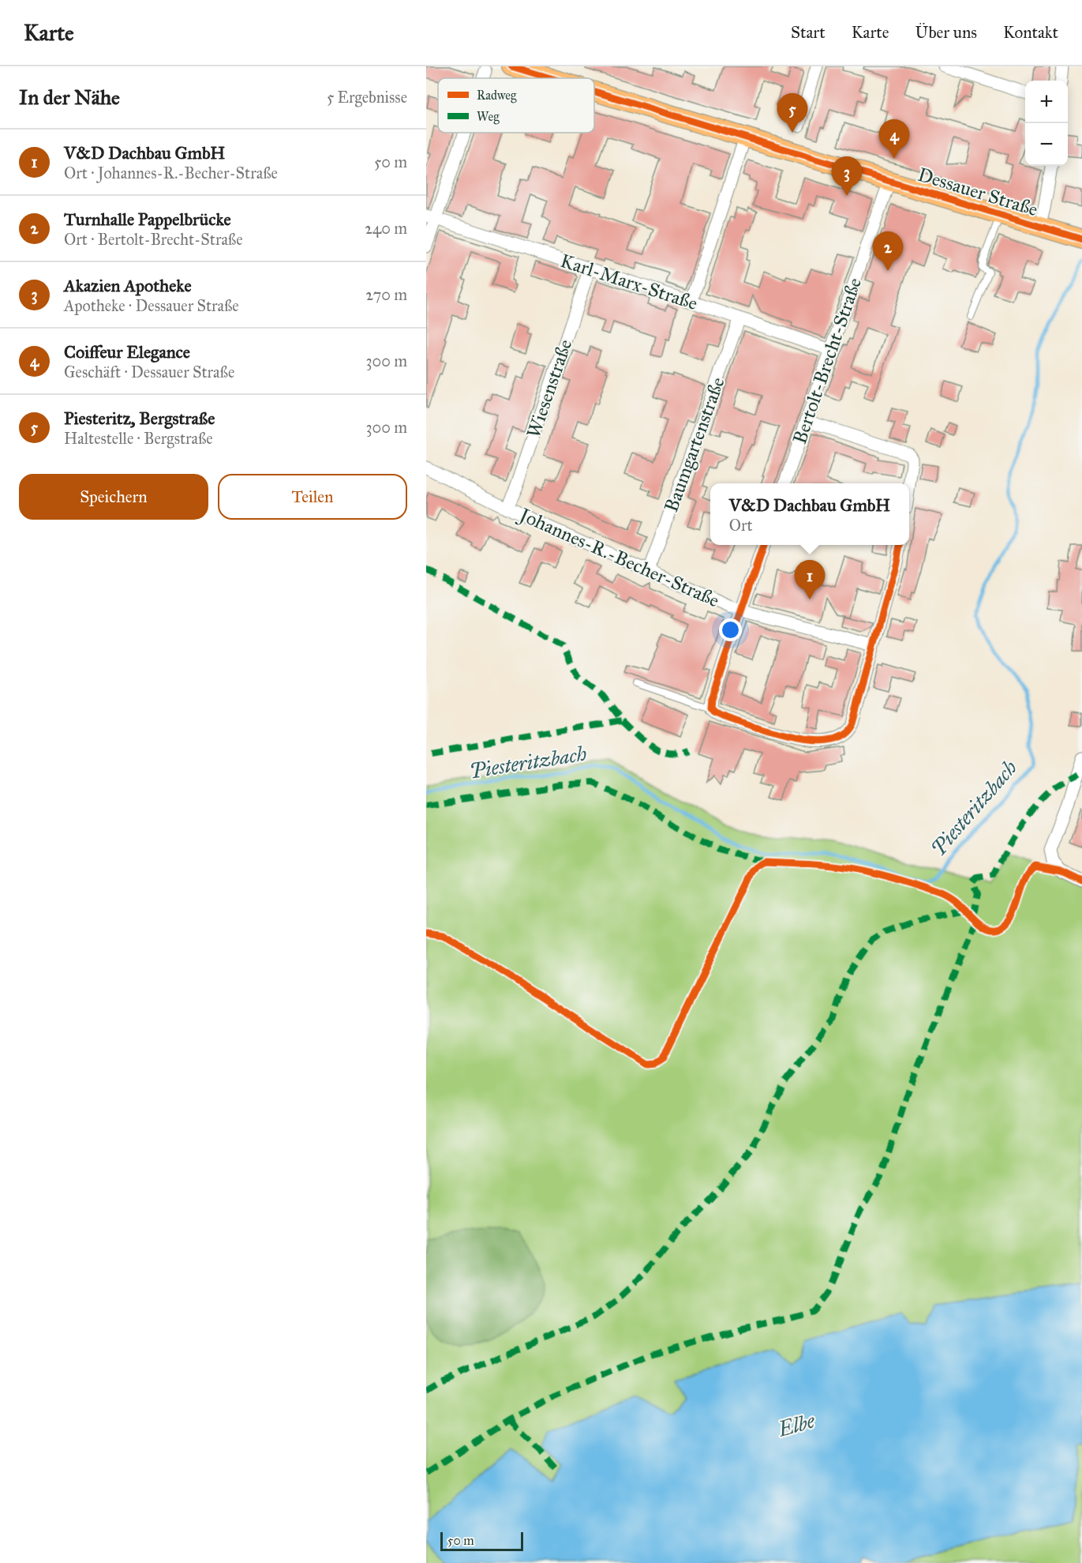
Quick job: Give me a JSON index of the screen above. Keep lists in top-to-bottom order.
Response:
{
  "streets": {
    "main road": ["Dessauer Straße"],
    "street": [
      "Karl-Marx-Straße",
      "Bertolt-Brecht-Straße",
      "Wiesenstraße",
      "Baumgartenstraße",
      "Johannes-R.-Becher-Straße"
    ]
  },
  "crossings": [
    ["Dessauer Straße", "Bertolt-Brecht-Straße"],
    ["Karl-Marx-Straße", "Bertolt-Brecht-Straße"],
    ["Karl-Marx-Straße", "Wiesenstraße"],
    ["Karl-Marx-Straße", "Baumgartenstraße"],
    ["Wiesenstraße", "Johannes-R.-Becher-Straße"],
    ["Baumgartenstraße", "Johannes-R.-Becher-Straße"]
  ],
  "water": ["Piesteritzbach", "Elbe"],
  "legend": ["Radweg", "Weg"],
  "scale_bar": "50 m",
  "page": {
    "header": "Karte",
    "nav": [
      "Start",
      "Karte",
      "Über uns",
      "Kontakt"
    ],
    "heading": ["In der Nähe", "5 Ergebnisse"],
    "map_buttons": ["+", "−"],
    "pins": [
      "5",
      "4",
      "3",
      "2",
      "1"
    ],
    "list": [
      {
        "mark": "1",
        "name": "V&D Dachbau GmbH",
        "note": "Ort · Johannes-R.-Becher-Straße",
        "value": "50 m"
      },
      {
        "mark": "2",
        "name": "Turnhalle Pappelbrücke",
        "note": "Ort · Bertolt-Brecht-Straße",
        "value": "240 m"
      },
      {
        "mark": "3",
        "name": "Akazien Apotheke",
        "note": "Apotheke · Dessauer Straße",
        "value": "270 m"
      },
      {
        "mark": "4",
        "name": "Coiffeur Elegance",
        "note": "Geschäft · Dessauer Straße",
        "value": "300 m"
      },
      {
        "mark": "5",
        "name": "Piesteritz, Bergstraße",
        "note": "Haltestelle · Bergstraße",
        "value": "300 m"
      }
    ],
    "buttons": ["Speichern", "Teilen"],
    "popup": ["V&D Dachbau GmbH", "Ort"],
    "scale": "50 m"
  }
}
